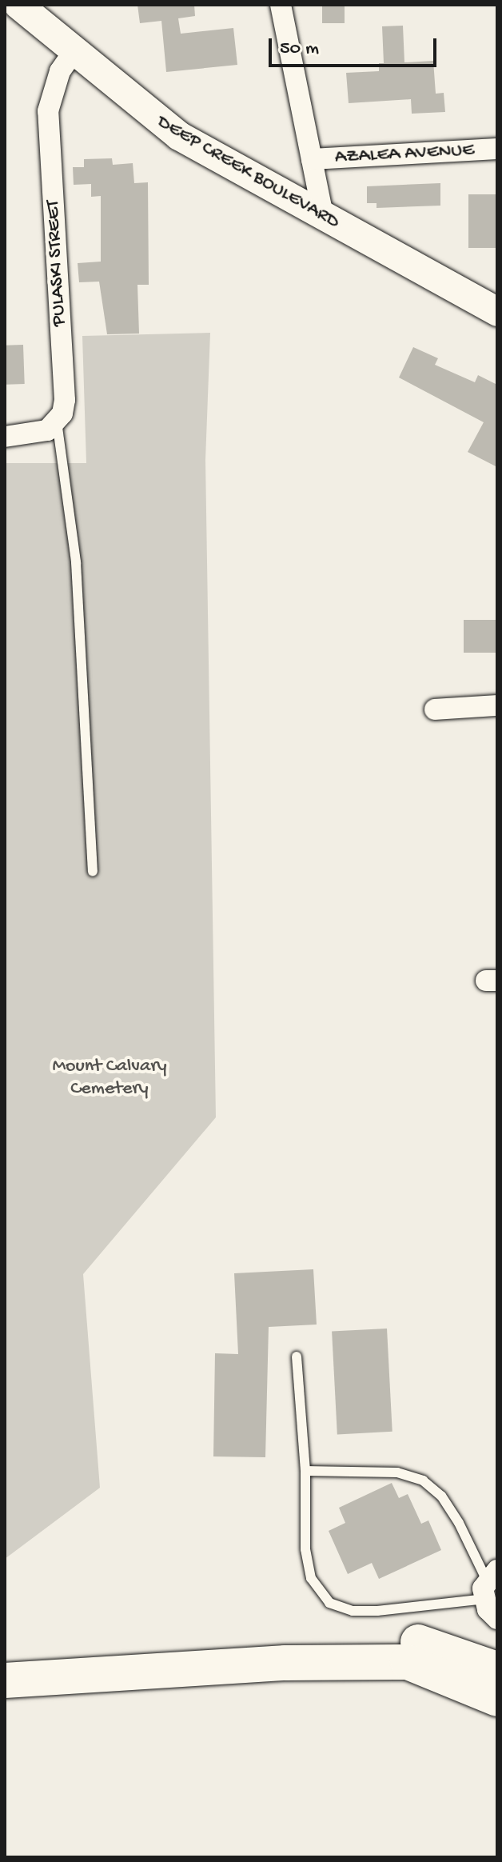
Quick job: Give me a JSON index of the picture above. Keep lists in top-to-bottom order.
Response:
{
  "streets": {
    "street": ["AZALEA AVENUE", "DEEP CREEK BOULEVARD", "PULASKI STREET"]
  },
  "crossings": [
    ["DEEP CREEK BOULEVARD", "PULASKI STREET"]
  ],
  "parks": ["Mount Calvary Cemetery"],
  "scale_bar": "50 m"
}
